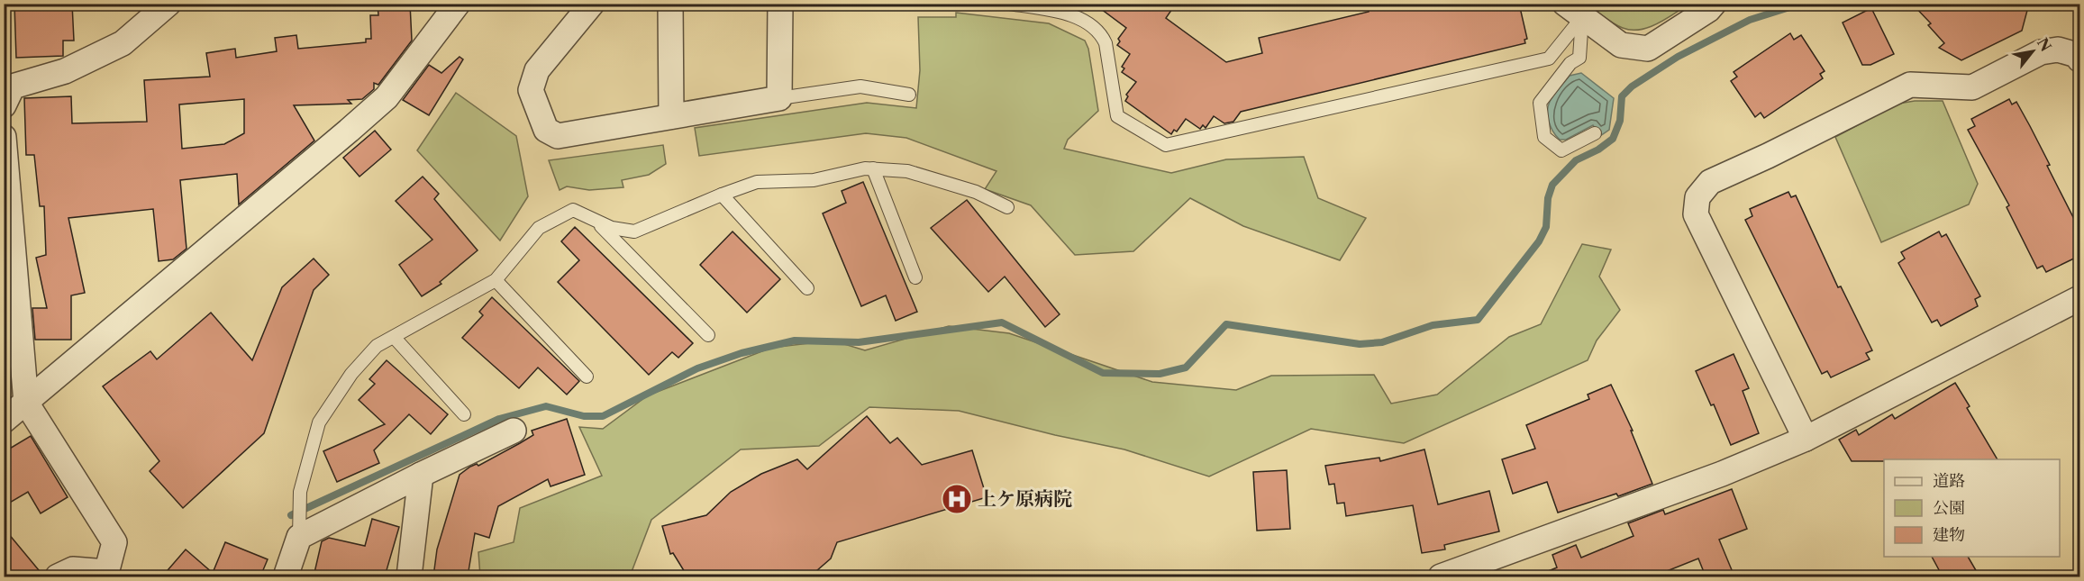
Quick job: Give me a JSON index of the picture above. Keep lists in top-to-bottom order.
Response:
{
  "places": {
    "hospital": ["上ケ原病院"]
  },
  "legend": ["道路", "公園", "建物"],
  "north": "top right"
}
